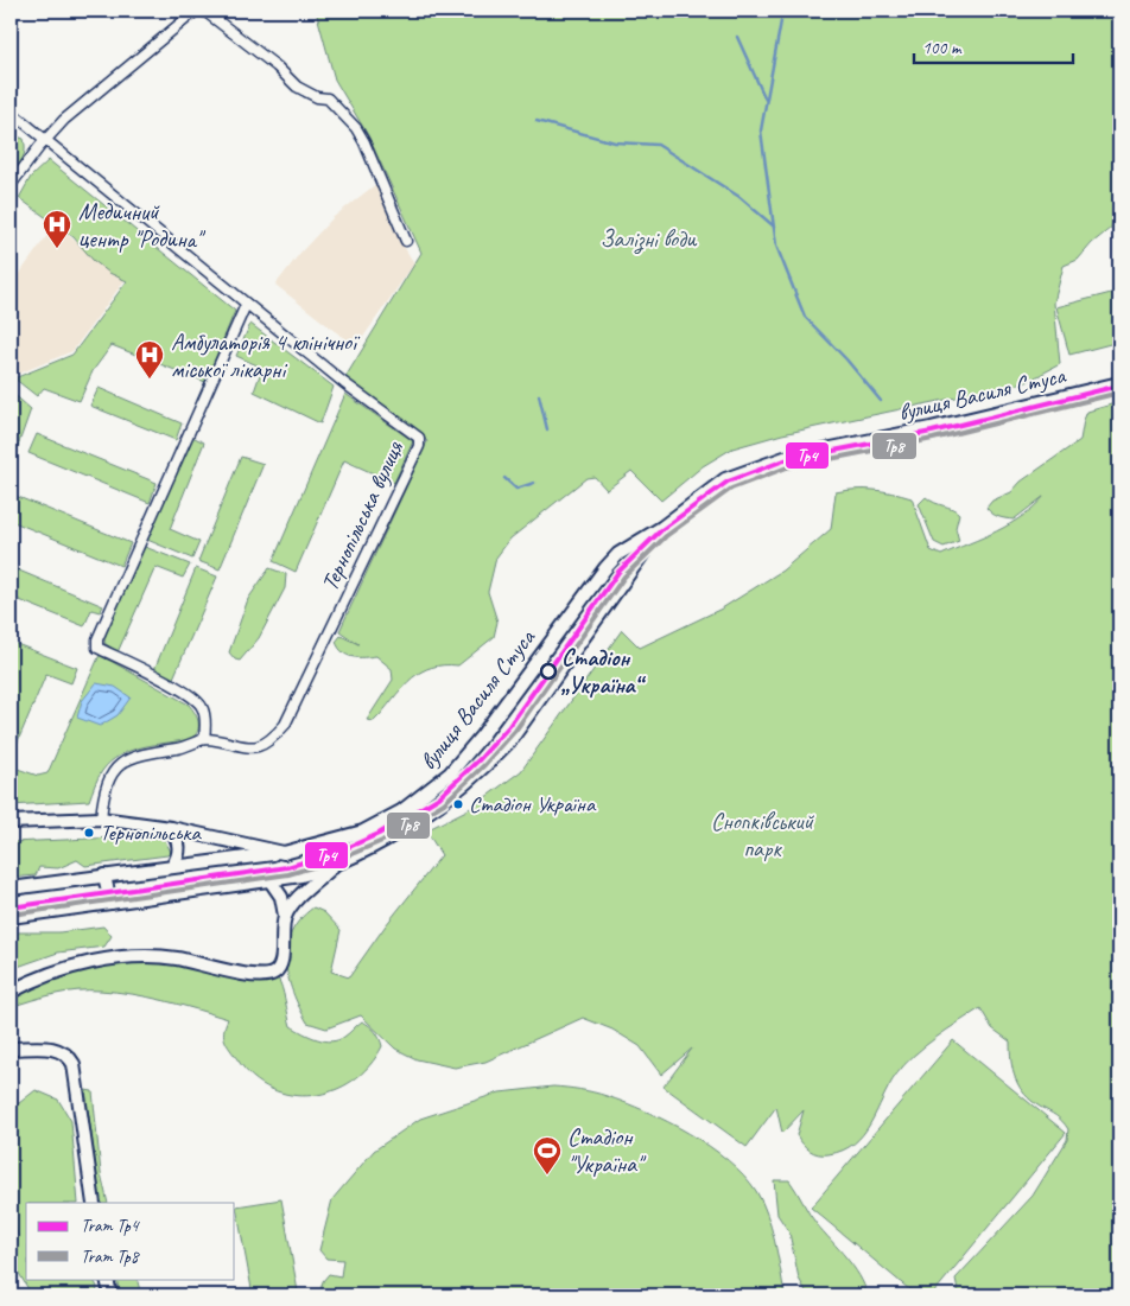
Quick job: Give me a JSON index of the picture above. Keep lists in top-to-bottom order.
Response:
{
  "streets": {
    "main road": ["вулиця Василя Стуса"],
    "street": ["Тернопільська вулиця"]
  },
  "parks": ["Залізні води", "Снопківський парк"],
  "places": {
    "hospital": ["Медичний центр \"Родина\"", "Амбулаторія 4 клінічної міської лікарні"],
    "other": ["Стадіон „Україна“", "Стадіон Україна", "Тернопільська"],
    "sports": ["Стадіон \"Україна\""]
  },
  "lines": ["tram line Тр4", "tram line Тр8"],
  "legend": ["Tram Тр4", "Tram Тр8"],
  "scale_bar": "100 m"
}
